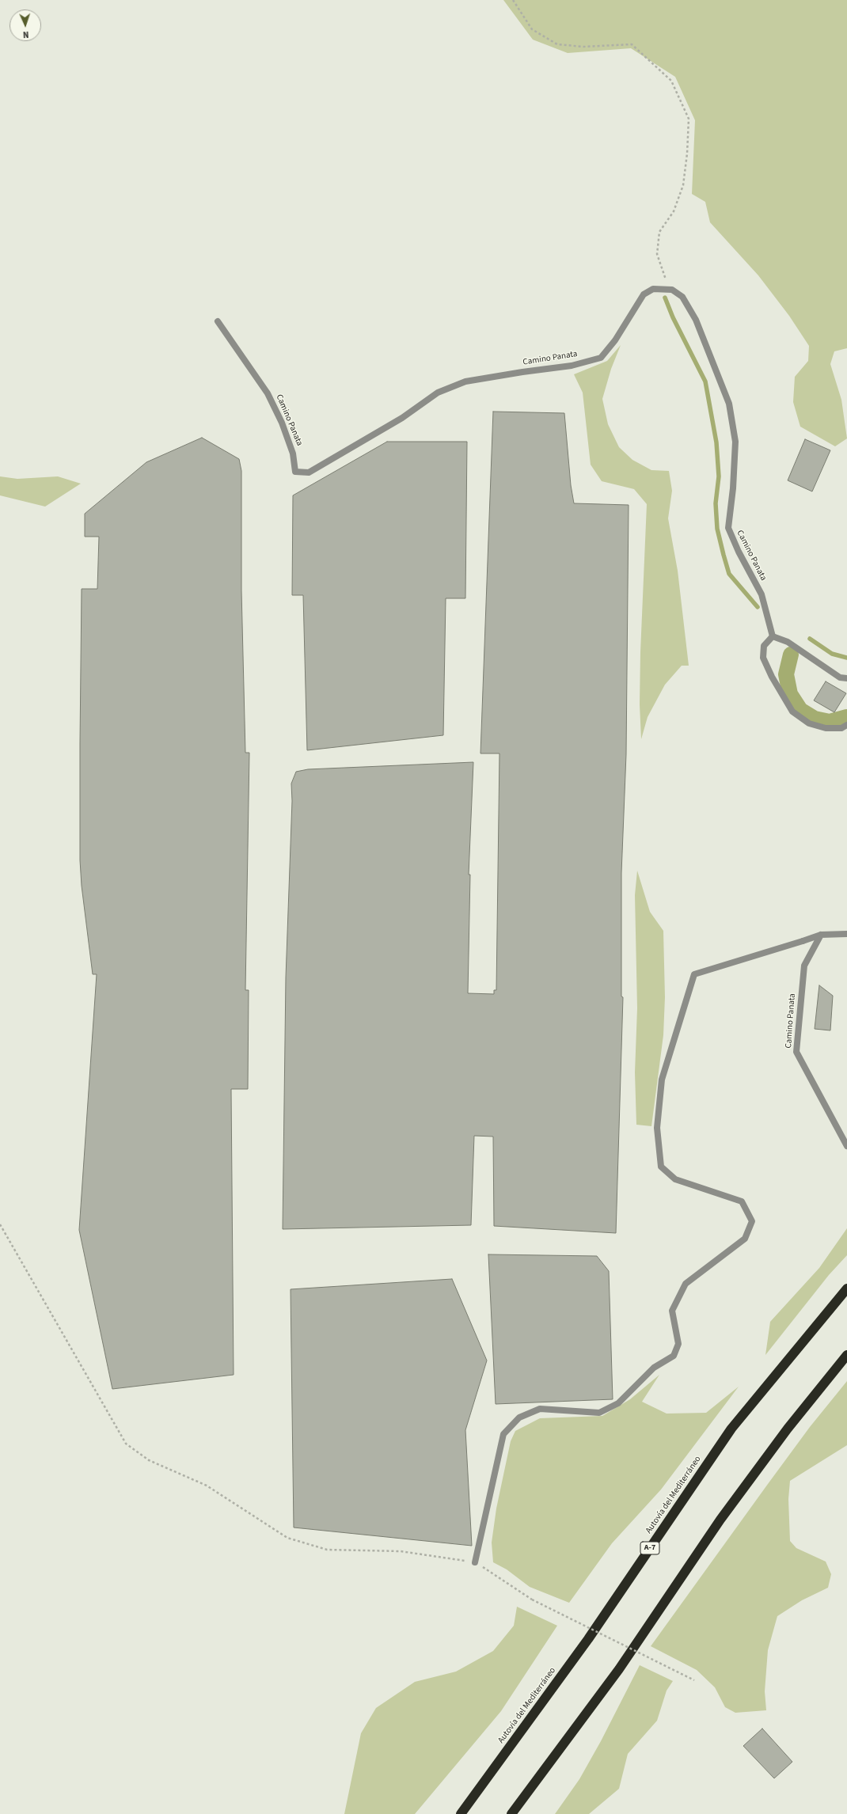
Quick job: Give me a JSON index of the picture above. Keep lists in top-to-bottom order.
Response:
{
  "streets": {
    "highway": ["Autovía del Mediterráneo", "A-7"],
    "street": ["Camino Panata"]
  },
  "north": "bottom"
}
